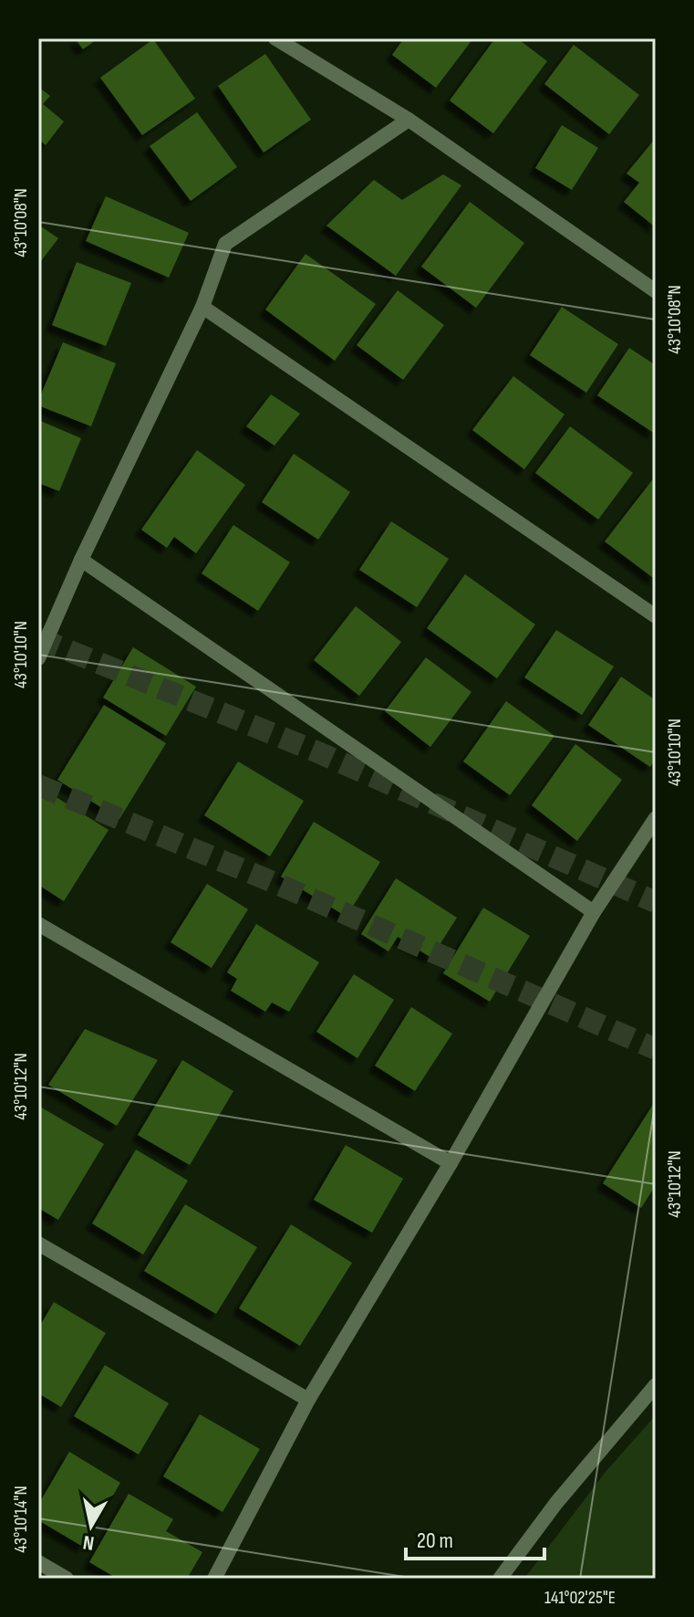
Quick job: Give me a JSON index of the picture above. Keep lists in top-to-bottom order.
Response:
{
  "scale_bar": "20 m",
  "north": "bottom",
  "coordinates": [
    "43°10'08\"N",
    "43°10'10\"N",
    "43°10'12\"N",
    "43°10'14\"N",
    "141°02'25\"E"
  ]
}
